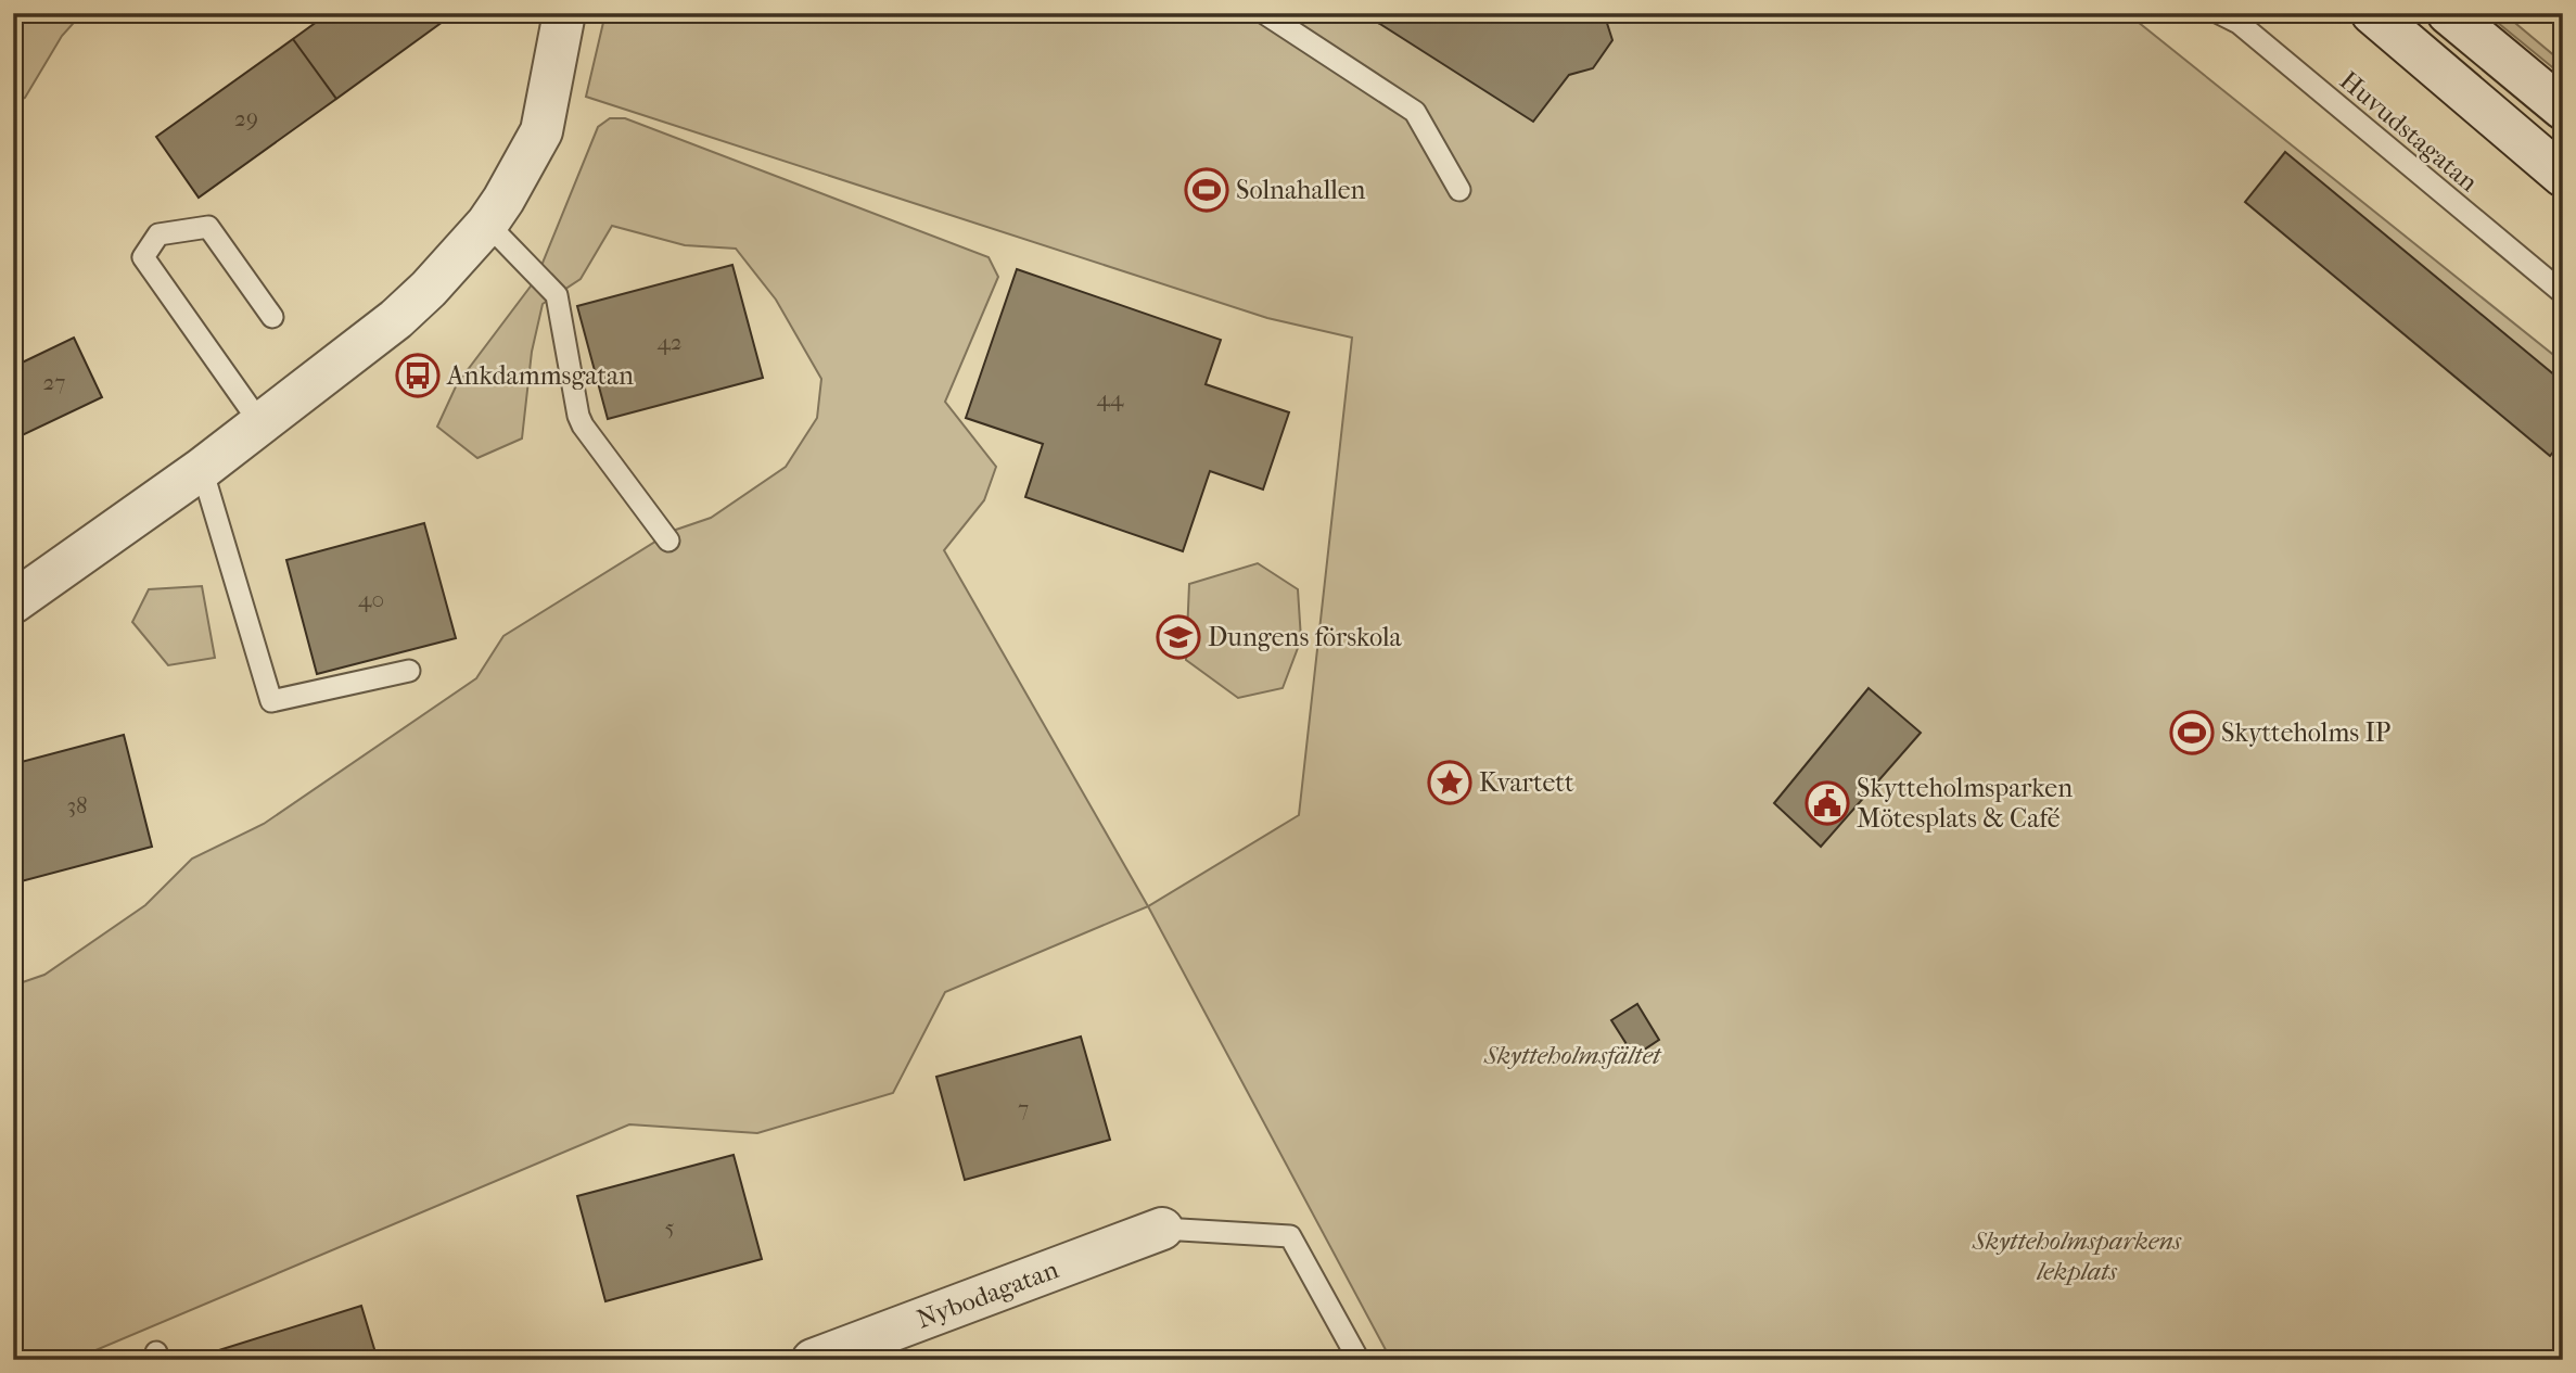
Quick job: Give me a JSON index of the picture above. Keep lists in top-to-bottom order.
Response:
{
  "streets": {
    "street": ["Nybodagatan"],
    "lane": ["Huvudstagatan"]
  },
  "parks": ["Skytteholmsfältet", "Skytteholmsparkens lekplats"],
  "places": {
    "sports": ["Solnahallen", "Skytteholms IP"],
    "bus stop": ["Ankdammsgatan"],
    "school or university": ["Dungens förskola"],
    "place": ["Kvartett"],
    "public building": ["Skytteholmsparken Mötesplats & Café"]
  },
  "house_numbers": [
    "29",
    "42",
    "27",
    "44",
    "40",
    "38",
    "7",
    "5"
  ]
}
